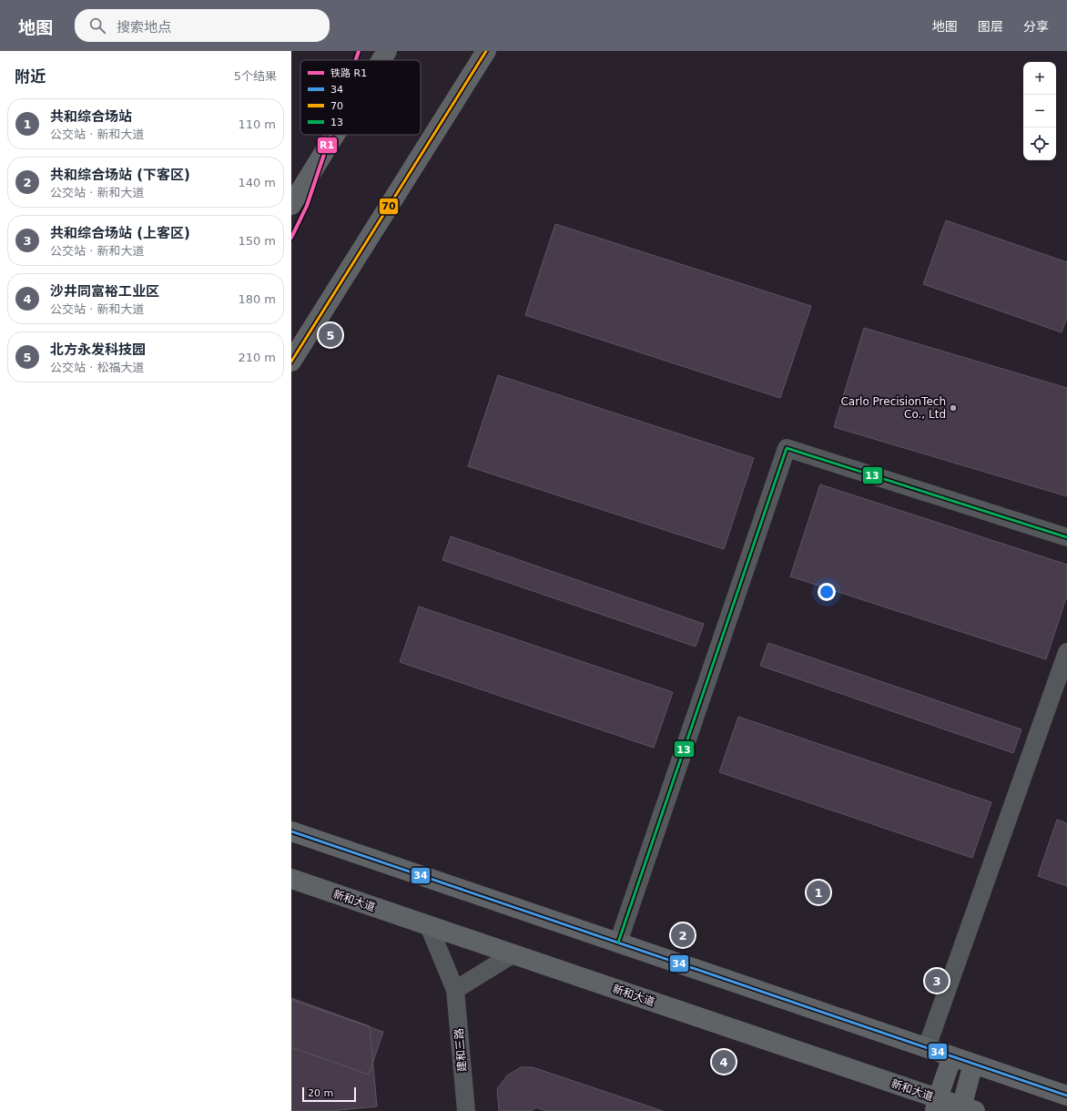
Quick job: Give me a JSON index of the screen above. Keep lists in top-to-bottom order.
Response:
{
  "streets": {
    "main road": ["新和大道"],
    "street": ["建和三路"]
  },
  "crossings": [
    ["新和大道", "建和三路"]
  ],
  "places": ["Carlo PrecisionTech Co., Ltd"],
  "lines": [
    "rail line R1",
    "transit line 70",
    "transit line 13",
    "transit line 34"
  ],
  "legend": [
    "铁路 R1",
    "34",
    "70",
    "13"
  ],
  "scale_bar": "20 m",
  "page": {
    "header": "地图",
    "search": "搜索地点",
    "nav": ["地图", "图层", "分享"],
    "heading": ["附近", "5个结果"],
    "map_buttons": ["+", "−"],
    "list": [
      {
        "mark": "1",
        "name": "共和综合场站",
        "note": "公交站 · 新和大道",
        "value": "110 m"
      },
      {
        "mark": "2",
        "name": "共和综合场站 (下客区)",
        "note": "公交站 · 新和大道",
        "value": "140 m"
      },
      {
        "mark": "3",
        "name": "共和综合场站 (上客区)",
        "note": "公交站 · 新和大道",
        "value": "150 m"
      },
      {
        "mark": "4",
        "name": "沙井同富裕工业区",
        "note": "公交站 · 新和大道",
        "value": "180 m"
      },
      {
        "mark": "5",
        "name": "北方永发科技园",
        "note": "公交站 · 松福大道",
        "value": "210 m"
      }
    ],
    "pins": [
      "5",
      "1",
      "2",
      "3",
      "4"
    ],
    "scale": "20 m"
  }
}
